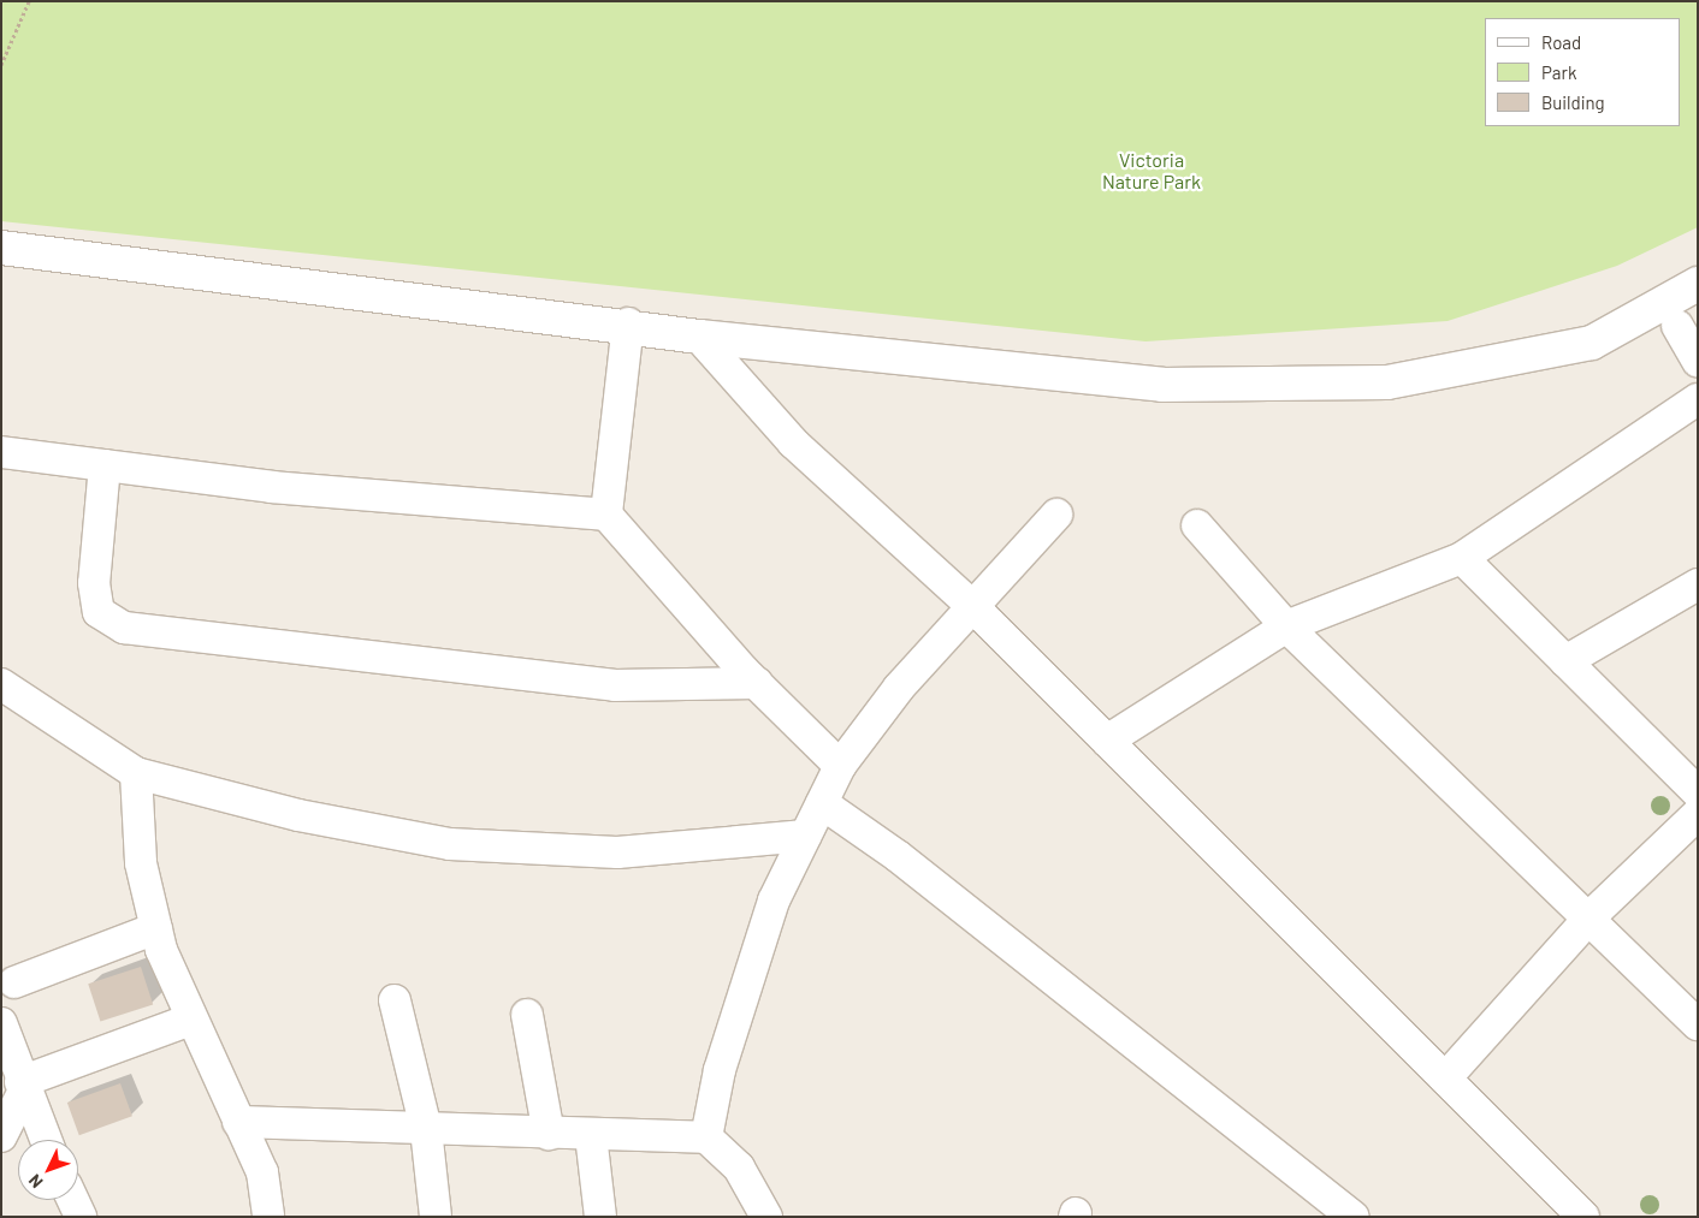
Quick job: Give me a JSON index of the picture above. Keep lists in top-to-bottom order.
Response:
{
  "parks": ["Victoria Nature Park"],
  "legend": ["Road", "Park", "Building"],
  "north": "bottom left"
}
